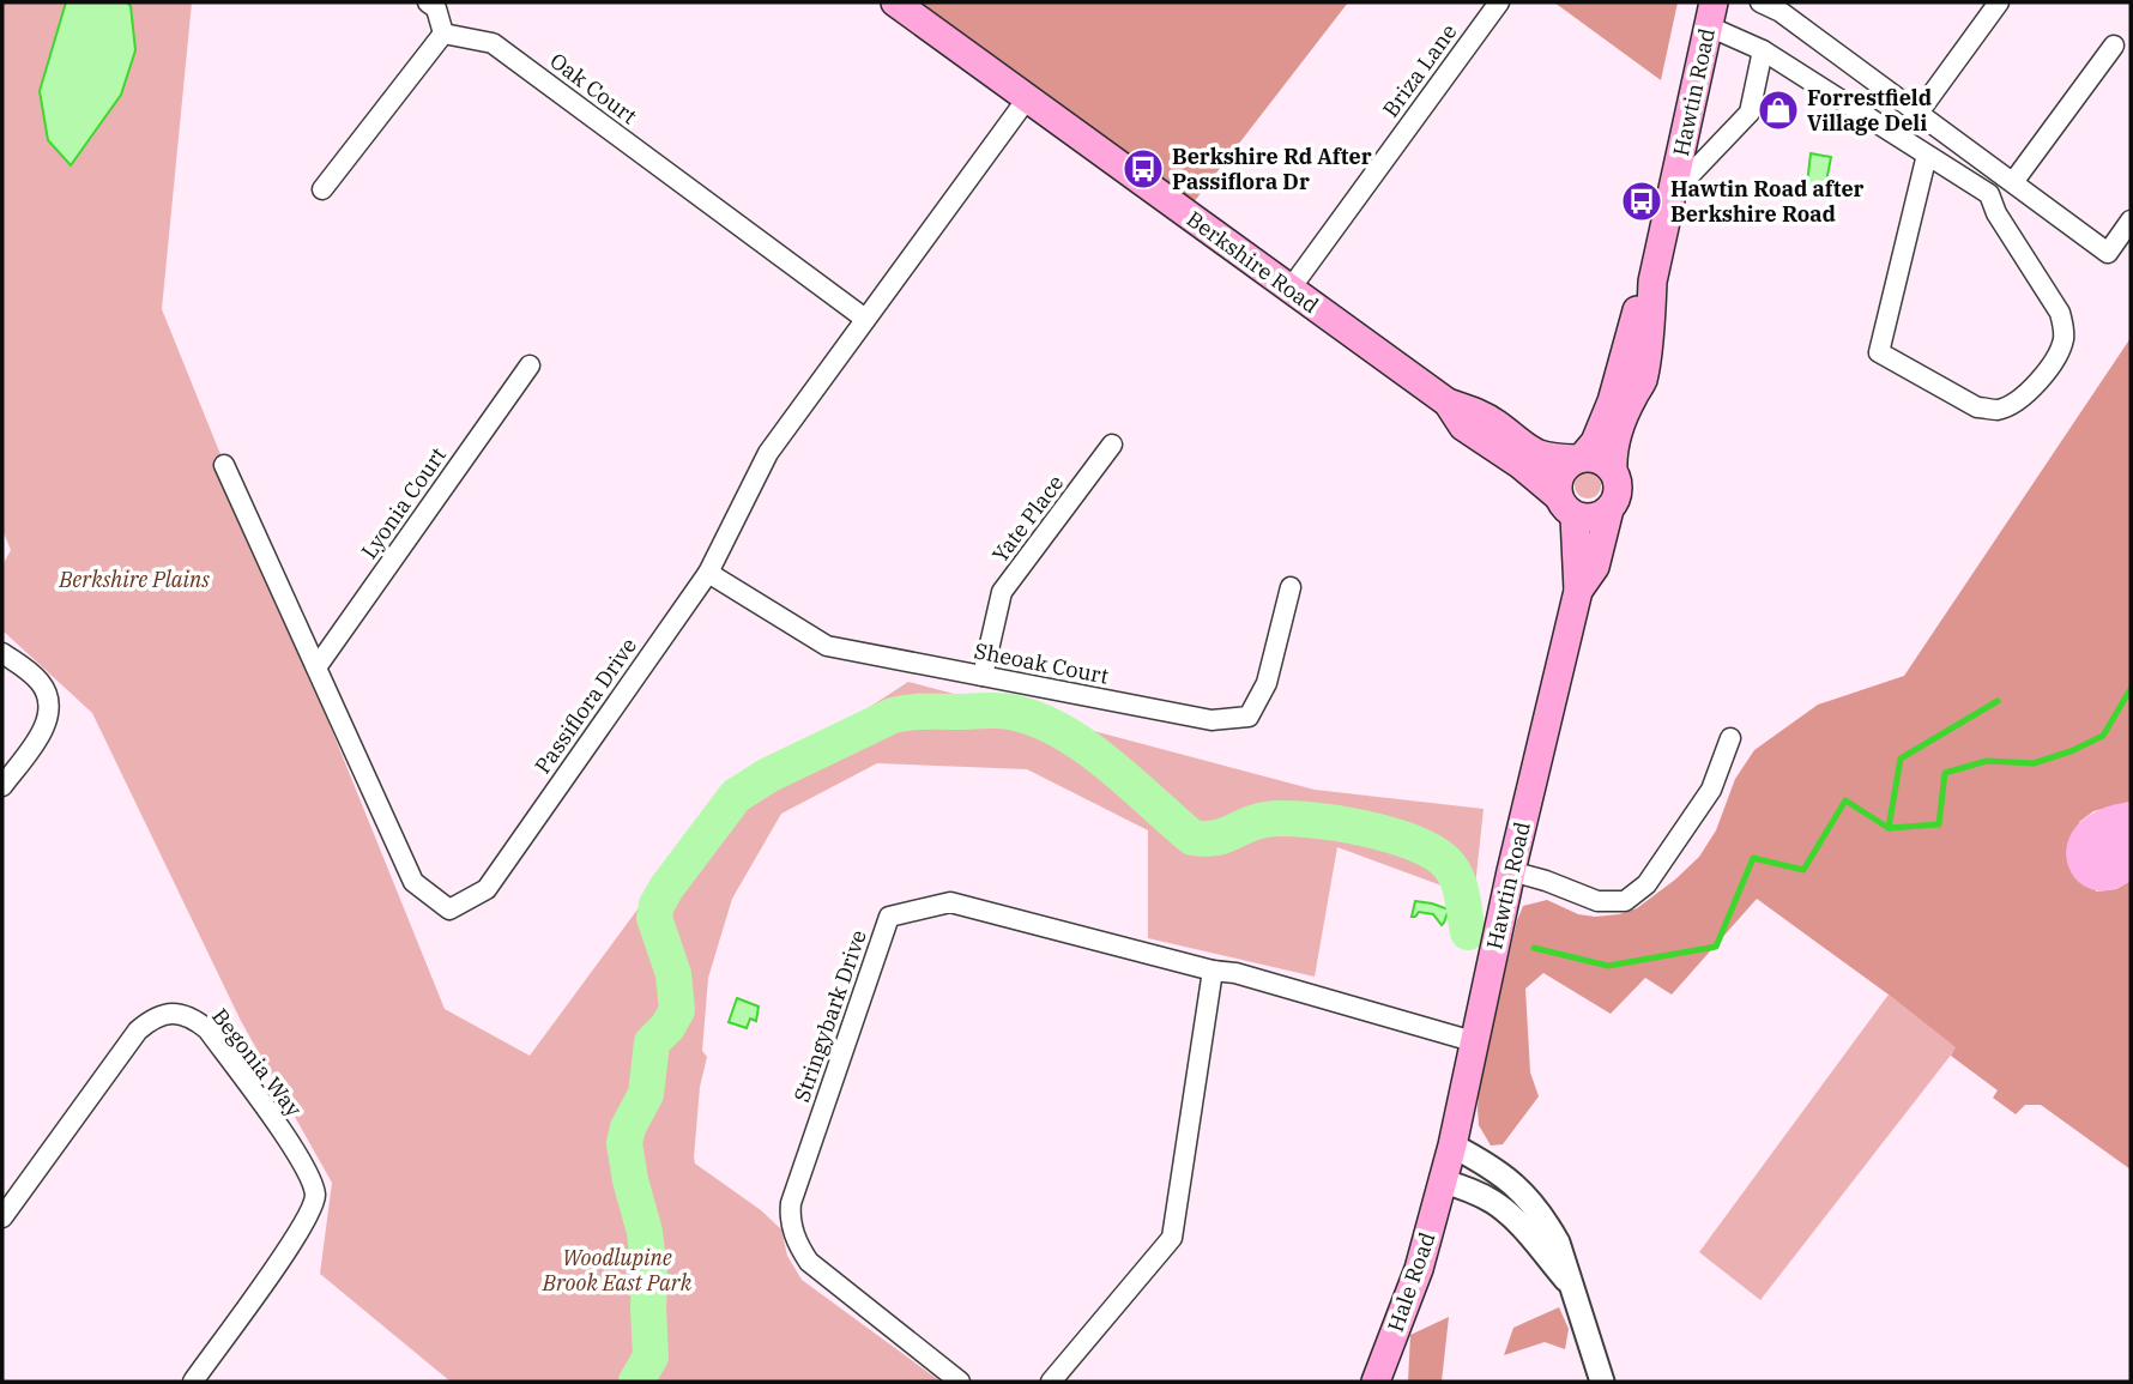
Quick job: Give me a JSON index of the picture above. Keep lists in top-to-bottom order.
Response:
{
  "streets": {
    "main road": ["Hawtin Road", "Berkshire Road", "Hale Road"],
    "street": [
      "Briza Lane",
      "Oak Court",
      "Lyonia Court",
      "Yate Place",
      "Sheoak Court",
      "Passiflora Drive",
      "Stringybark Drive",
      "Begonia Way"
    ]
  },
  "crossings": [
    ["Briza Lane", "Berkshire Road"],
    ["Oak Court", "Passiflora Drive"],
    ["Hawtin Road", "Berkshire Road"],
    ["Hawtin Road", "Stringybark Drive"],
    ["Hawtin Road", "Hale Road"],
    ["Berkshire Road", "Passiflora Drive"],
    ["Lyonia Court", "Passiflora Drive"],
    ["Yate Place", "Sheoak Court"],
    ["Sheoak Court", "Passiflora Drive"]
  ],
  "parks": ["Berkshire Plains", "Woodlupine Brook East Park"],
  "places": {
    "shop": ["Forrestfield Village Deli"],
    "bus stop": ["Berkshire Rd After Passiflora Dr", "Hawtin Road after Berkshire Road"]
  }
}
